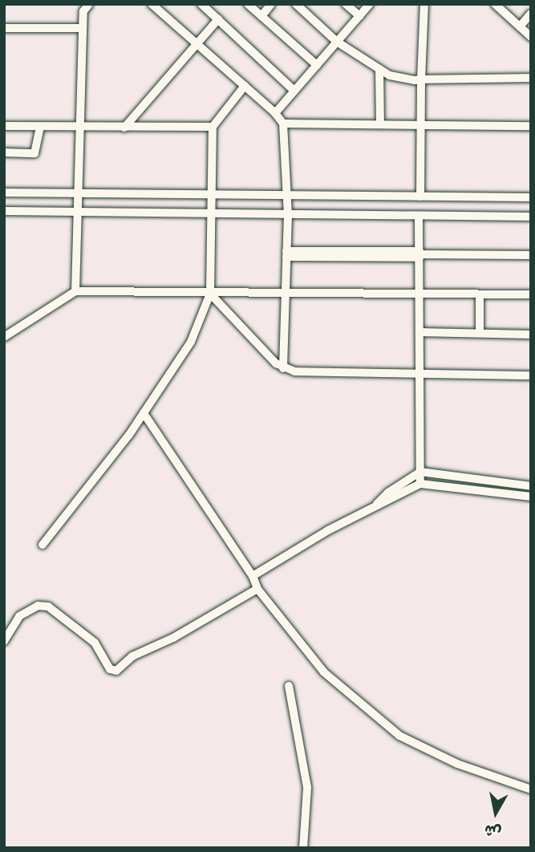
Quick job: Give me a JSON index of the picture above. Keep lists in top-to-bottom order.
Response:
{
  "north": "bottom"
}
